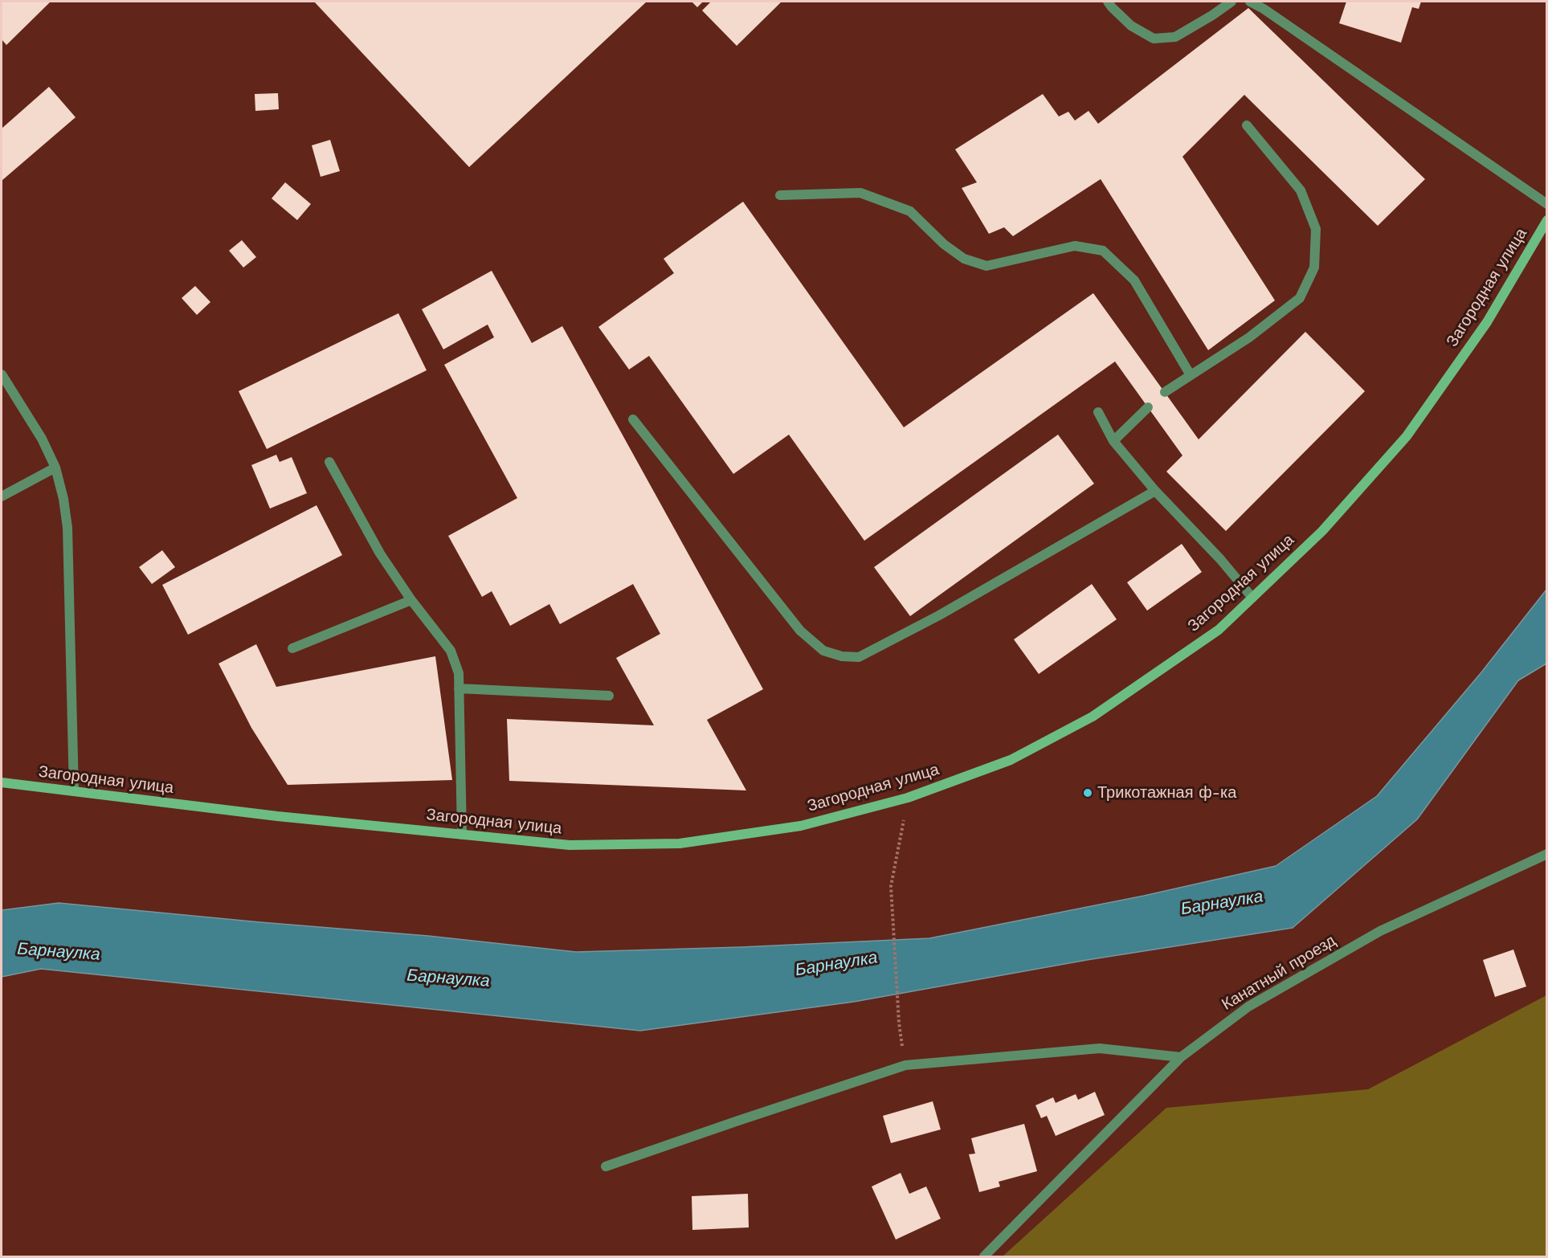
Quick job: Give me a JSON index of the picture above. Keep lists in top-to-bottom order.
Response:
{
  "streets": {
    "main road": ["Загородная улица"],
    "street": ["Канатный проезд"]
  },
  "water": ["Барнаулка"],
  "places": ["Трикотажная ф-ка"]
}
